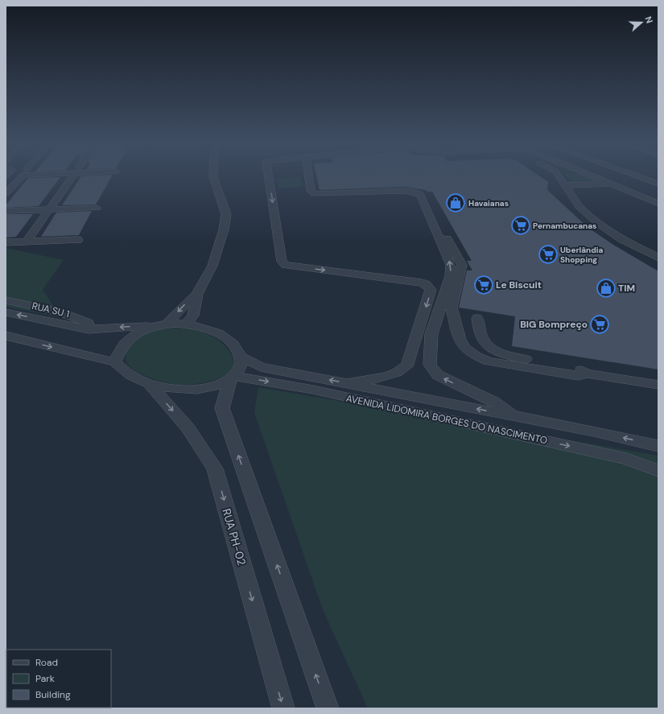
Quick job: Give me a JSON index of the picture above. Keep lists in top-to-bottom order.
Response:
{
  "streets": {
    "street": ["RUA SU 1", "AVENIDA LIDOMIRA BORGES DO NASCIMENTO", "RUA PH-02"]
  },
  "places": {
    "shop": ["Havaianas", "TIM"],
    "supermarket": [
      "Pernambucanas",
      "Uberlândia Shopping",
      "Le Biscuit",
      "BIG Bompreço"
    ]
  },
  "legend": ["Road", "Park", "Building"],
  "north": "right"
}
